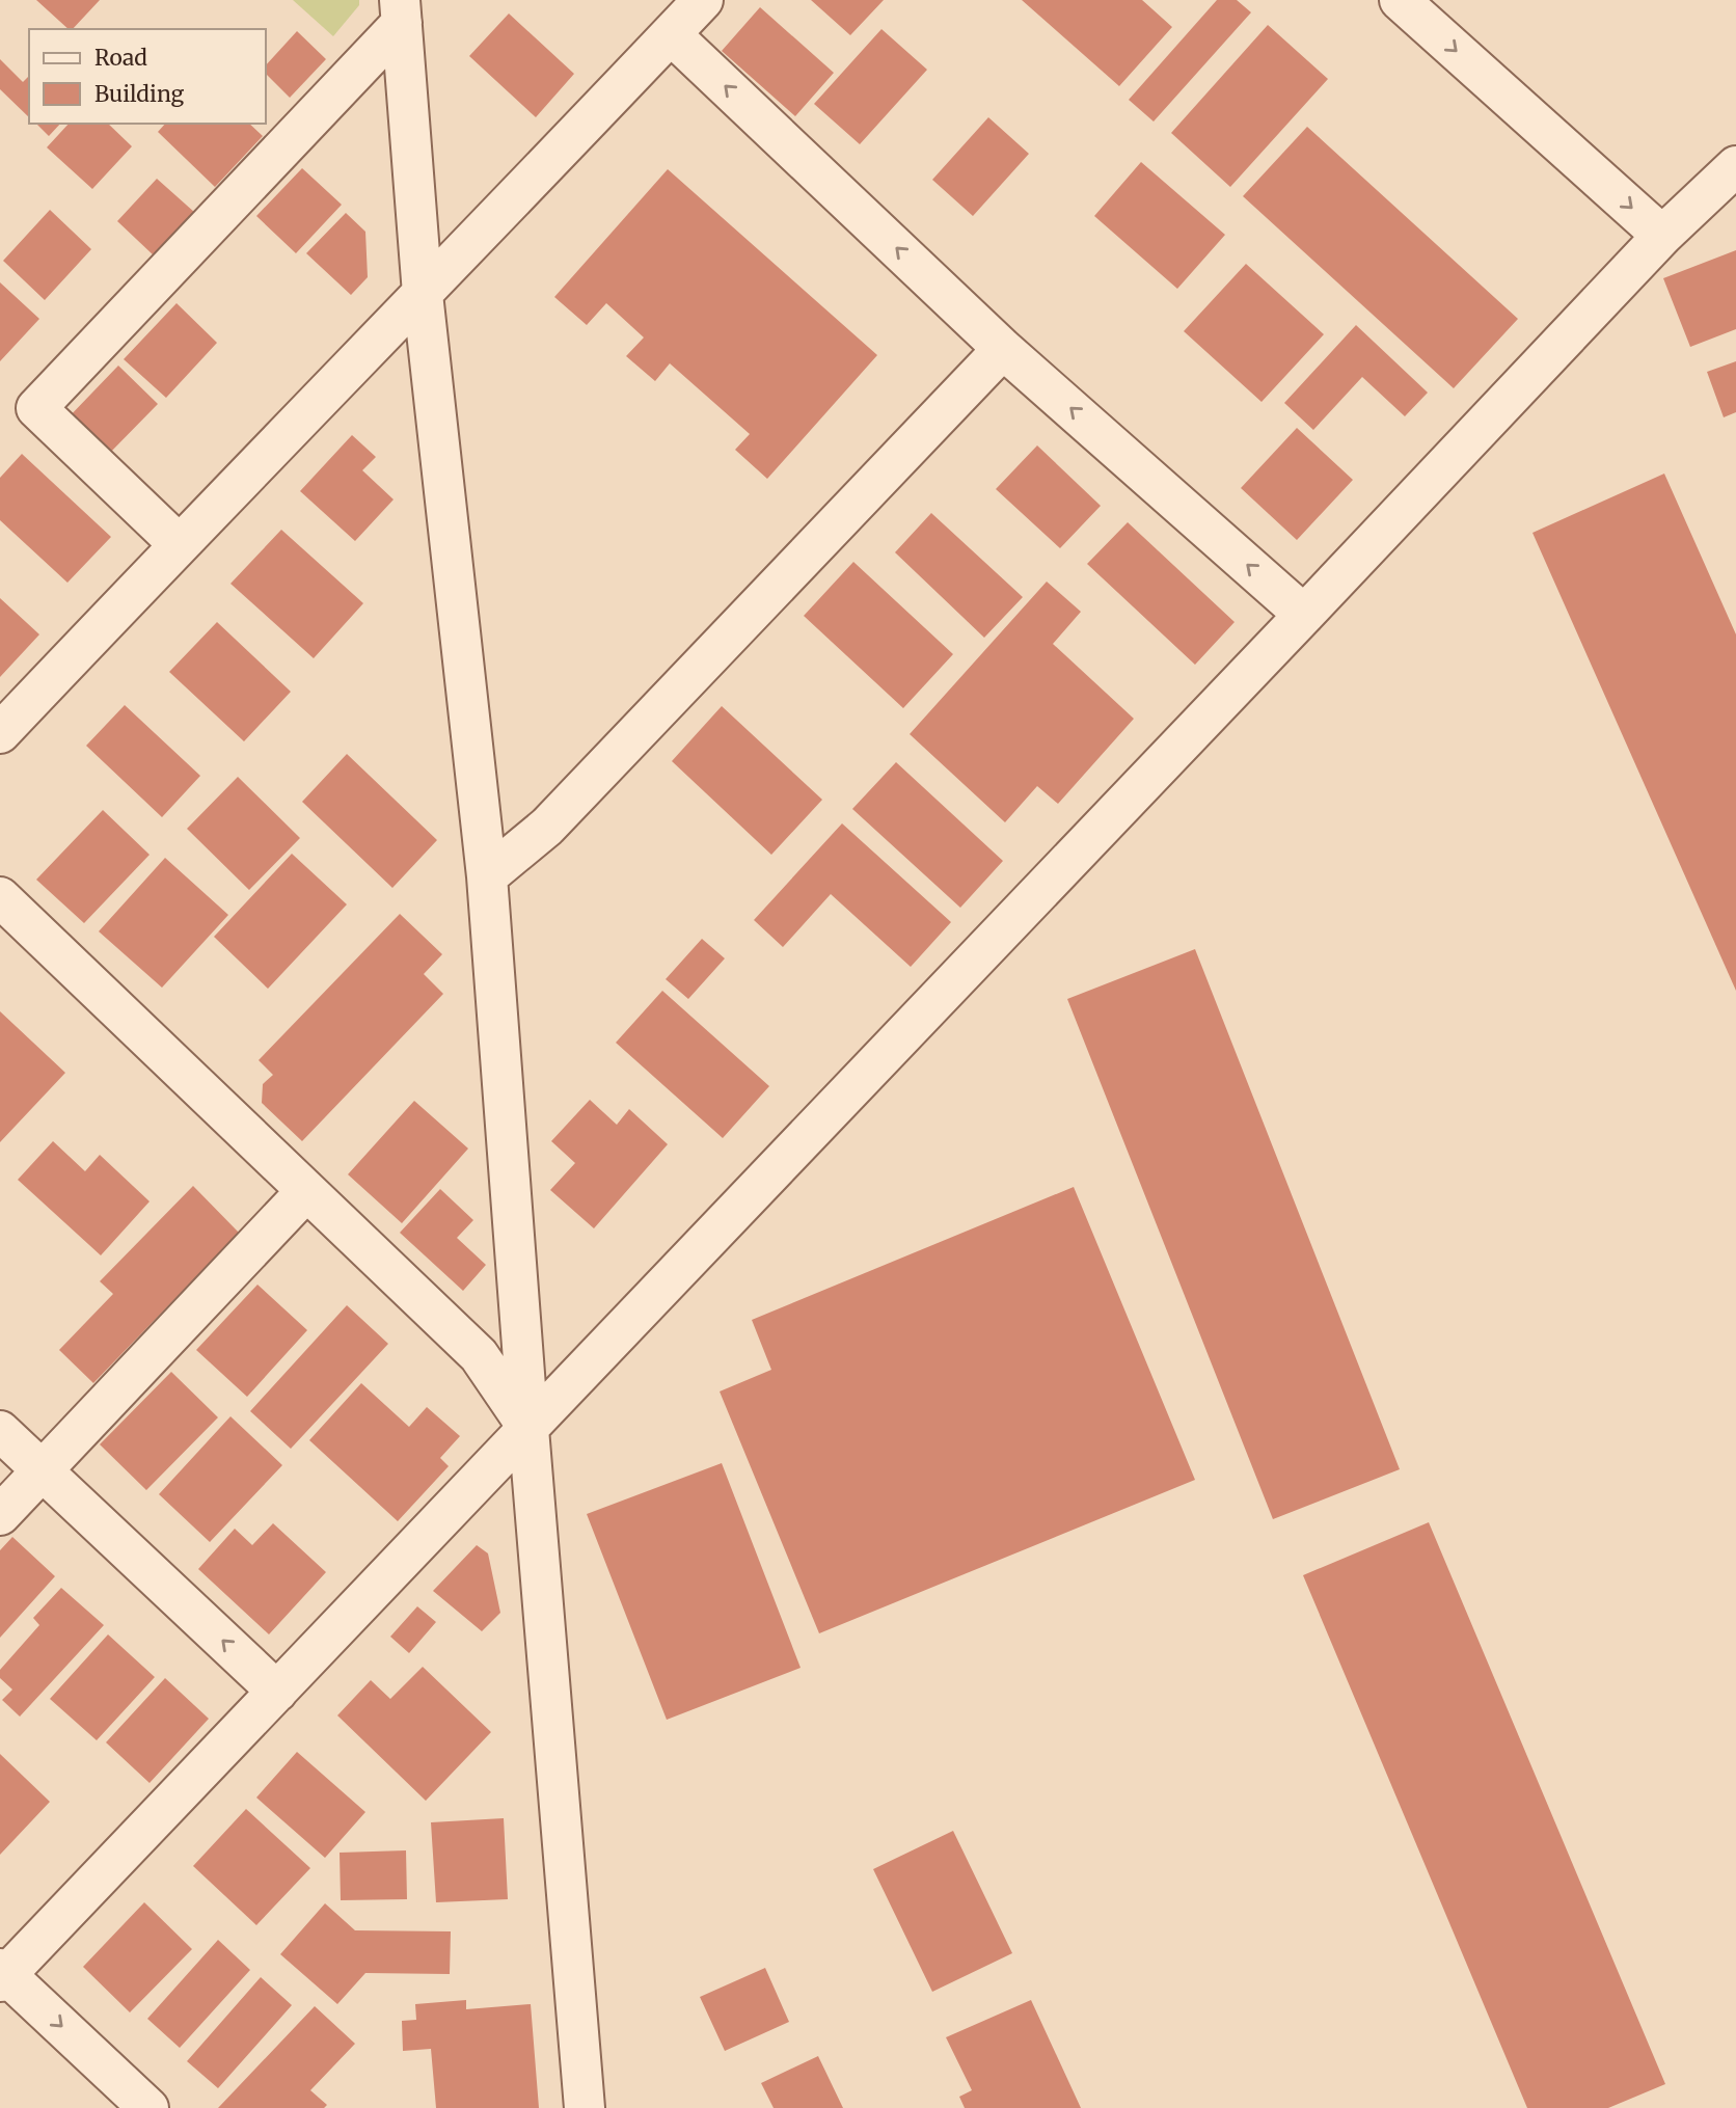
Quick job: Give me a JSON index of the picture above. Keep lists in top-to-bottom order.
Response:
{
  "legend": ["Road", "Building"]
}
